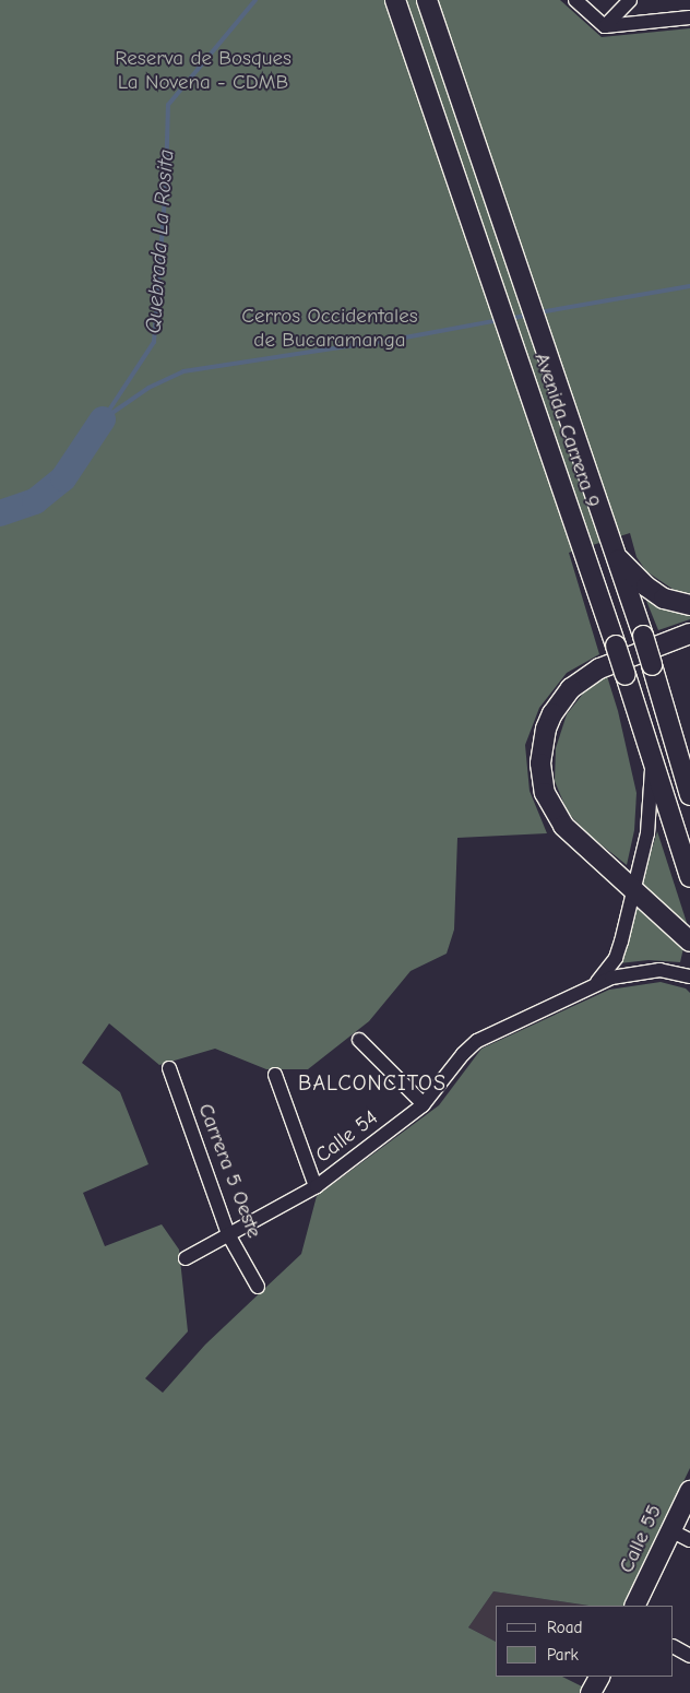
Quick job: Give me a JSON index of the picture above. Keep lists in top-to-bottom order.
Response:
{
  "streets": {
    "main road": ["Avenida Carrera 9", "Calle 55"],
    "street": ["Calle 54", "Carrera 5 Oeste"]
  },
  "crossings": [
    ["Calle 54", "Carrera 5 Oeste"]
  ],
  "districts": ["BALCONCITOS"],
  "water": ["Quebrada La Rosita"],
  "parks": ["Reserva de Bosques La Novena - CDMB", "Cerros Occidentales de Bucaramanga"],
  "legend": ["Road", "Park"]
}
